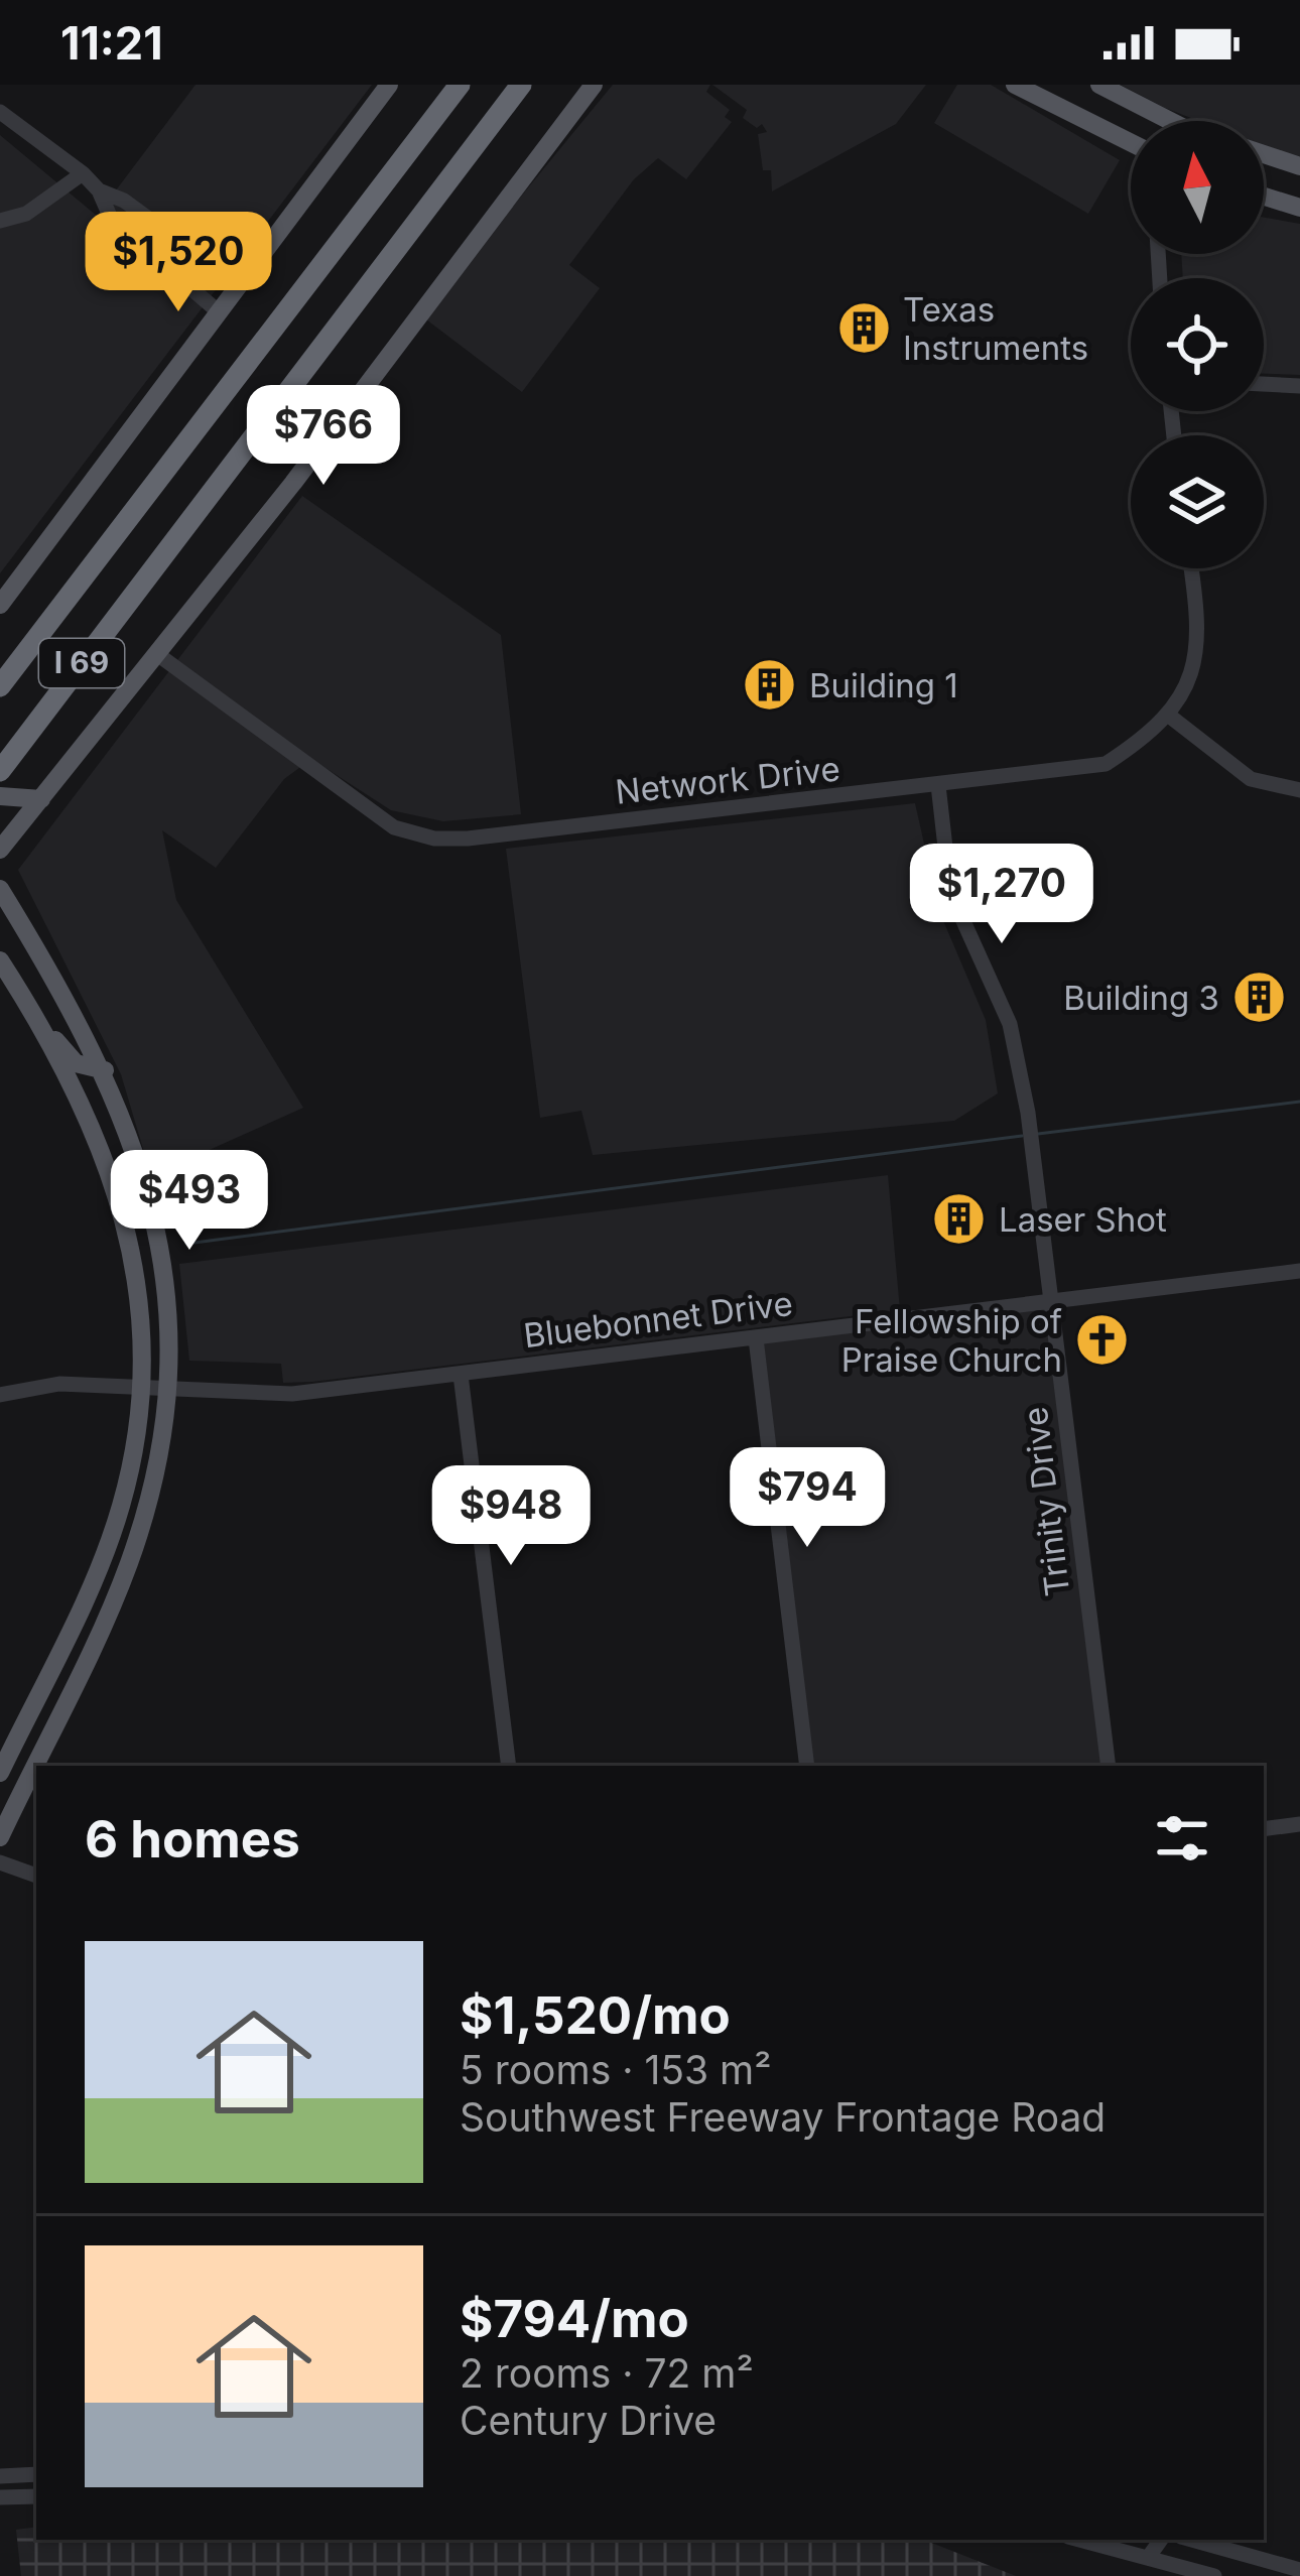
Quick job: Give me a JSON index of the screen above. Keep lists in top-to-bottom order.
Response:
{
  "streets": {
    "highway": ["I 69"],
    "street": ["Network Drive", "Bluebonnet Drive", "Trinity Drive"]
  },
  "crossings": [
    ["Network Drive", "Trinity Drive"],
    ["Bluebonnet Drive", "Trinity Drive"]
  ],
  "places": {
    "building": [
      "Texas Instruments",
      "Building 1",
      "Building 3",
      "Laser Shot"
    ],
    "church": ["Fellowship of Praise Church"]
  },
  "north": "top",
  "page": {
    "status": "11:21",
    "price": [
      "$1,520",
      "$766",
      "$1,270",
      "$493",
      "$794",
      "$948"
    ],
    "heading": "6 homes",
    "list": [
      {
        "name": "$1,520/mo",
        "note": "5 rooms · 153 m² · Southwest Freeway Frontage Road"
      },
      {
        "name": "$794/mo",
        "note": "2 rooms · 72 m² · Century Drive"
      }
    ]
  }
}
